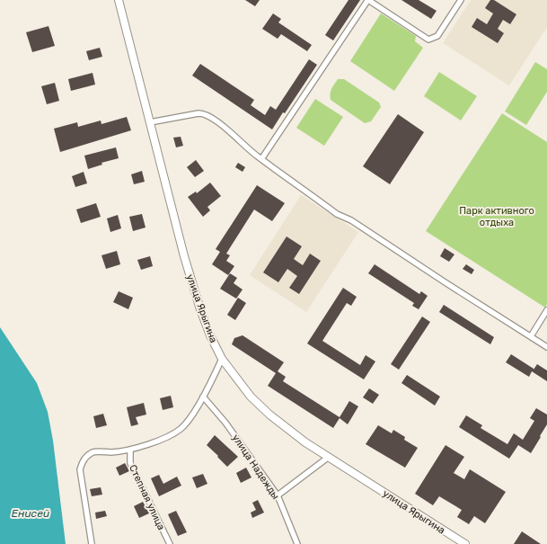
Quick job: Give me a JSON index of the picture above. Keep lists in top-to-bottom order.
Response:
{
  "streets": {
    "street": ["улица Ярыгина", "улица Надежды", "Степная улица"]
  },
  "water": ["Енисей"],
  "parks": ["Парк активного отдыха"]
}
